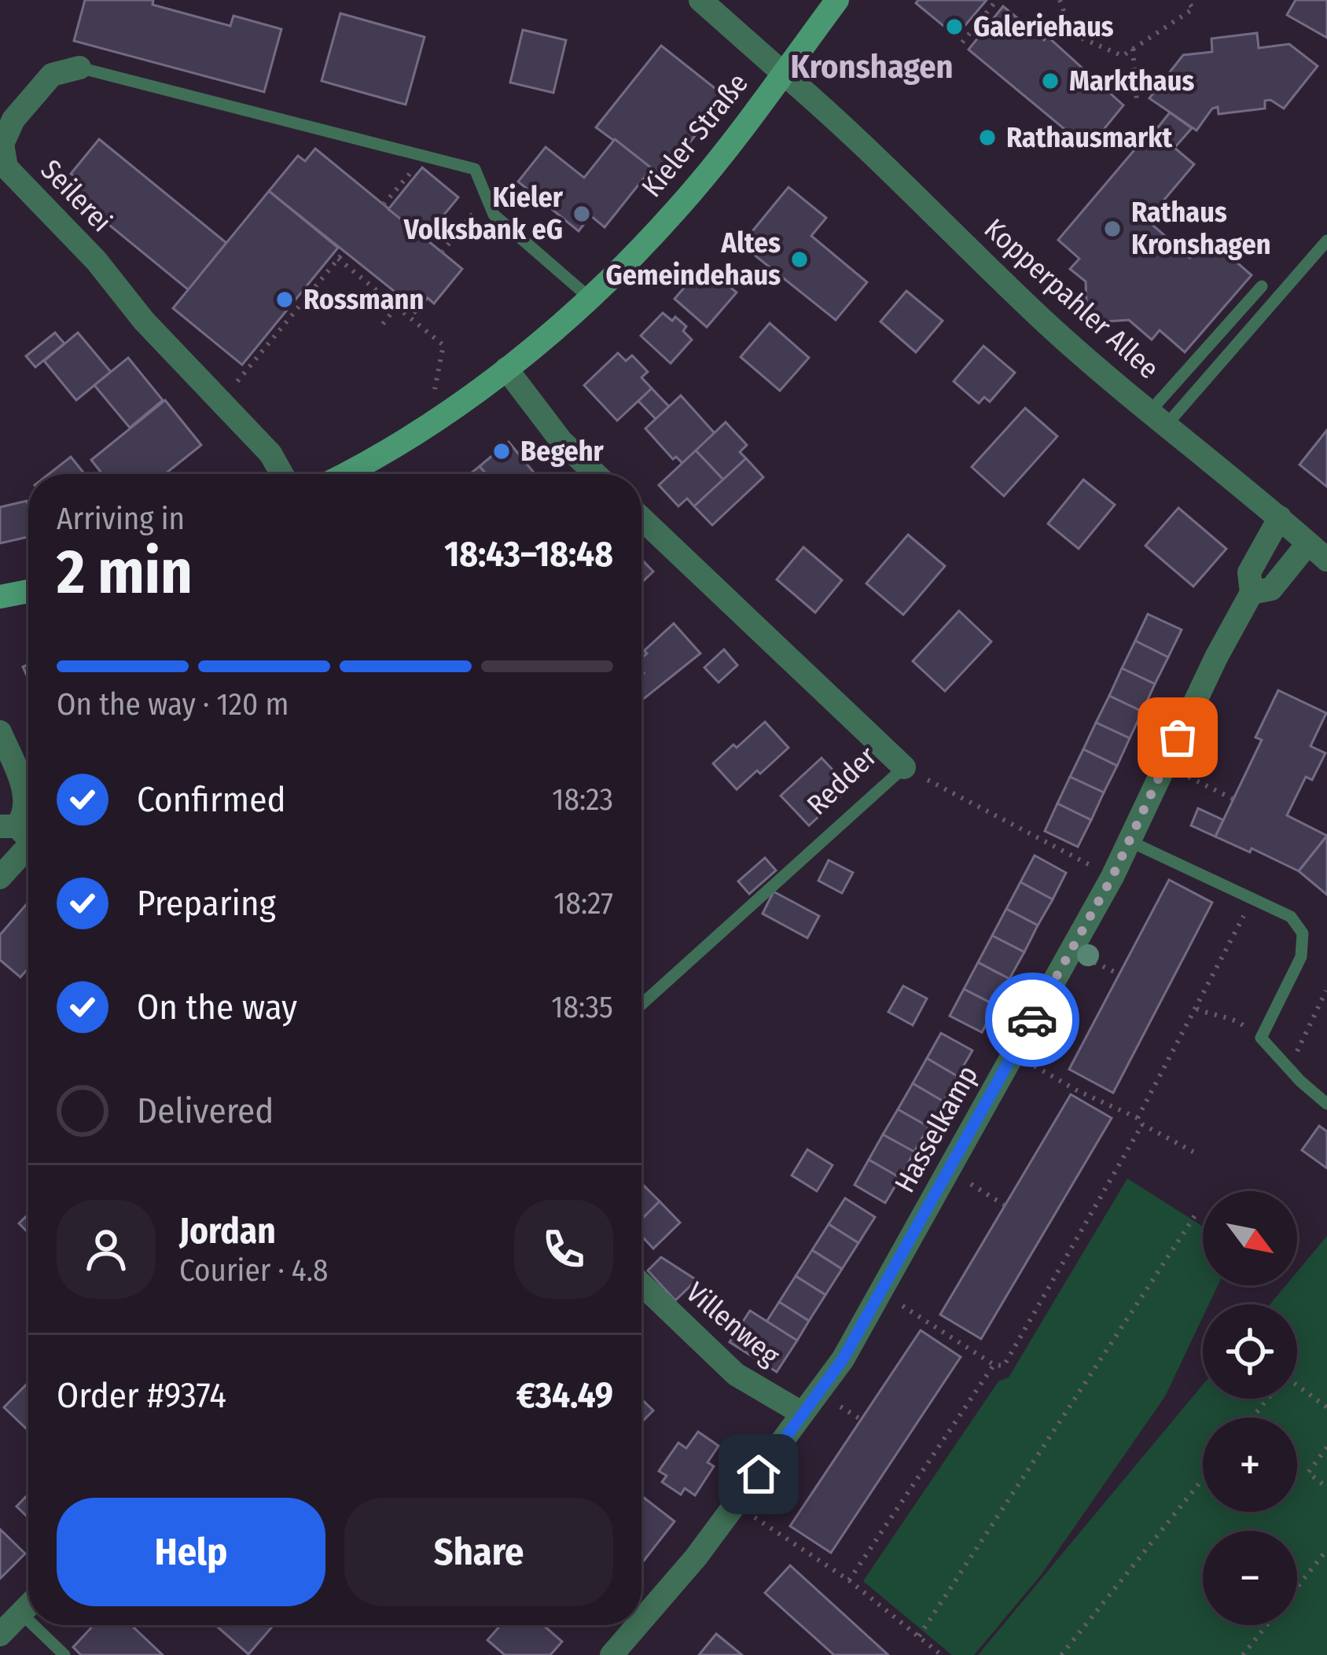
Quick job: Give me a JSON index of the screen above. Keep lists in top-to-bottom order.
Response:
{
  "streets": {
    "main road": ["Kieler Straße"],
    "street": [
      "Seilerei",
      "Kopperpahler Allee",
      "Redder",
      "Hasselkamp",
      "Villenweg"
    ]
  },
  "crossings": [
    ["Kieler Straße", "Kopperpahler Allee"],
    ["Kopperpahler Allee", "Hasselkamp"],
    ["Hasselkamp", "Villenweg"]
  ],
  "districts": ["Kronshagen"],
  "places": [
    "Galeriehaus",
    "Markthaus",
    "Rathausmarkt",
    "Kieler Volksbank eG",
    "Rathaus Kronshagen",
    "Altes Gemeindehaus",
    "Rossmann",
    "Begehr"
  ],
  "north": "bottom right",
  "page": {
    "heading": ["2 min", "Arriving in", "18:43–18:48"],
    "panel": [
      "Jordan",
      "Courier · 4.8",
      "Order #9374",
      "€34.49"
    ],
    "bar": "On the way · 120 m",
    "list": [
      ["Confirmed", "18:23"],
      ["Preparing", "18:27"],
      ["On the way", "18:35"],
      "Delivered"
    ],
    "map_buttons": ["+", "−"],
    "buttons": ["Help", "Share"]
  }
}
